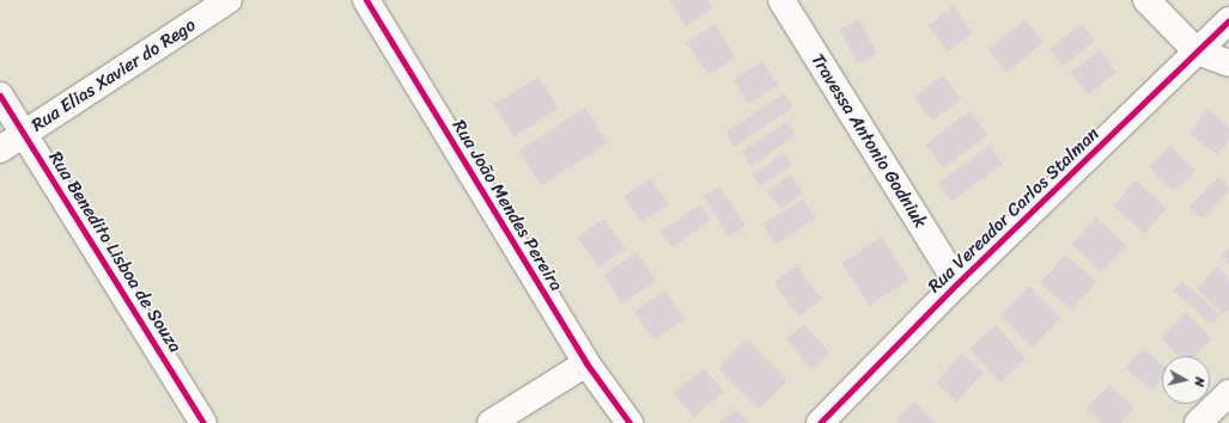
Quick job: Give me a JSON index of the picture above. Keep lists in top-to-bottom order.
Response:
{
  "streets": {
    "street": [
      "Rua Elias Xavier do Rego",
      "Travessa Antonio Godniuk",
      "Rua João Mendes Pereira",
      "Rua Vereador Carlos Stalman",
      "Rua Benedito Lisboa de Souza"
    ]
  },
  "crossings": [
    ["Rua Elias Xavier do Rego", "Rua Benedito Lisboa de Souza"],
    ["Travessa Antonio Godniuk", "Rua Vereador Carlos Stalman"]
  ],
  "north": "right"
}
